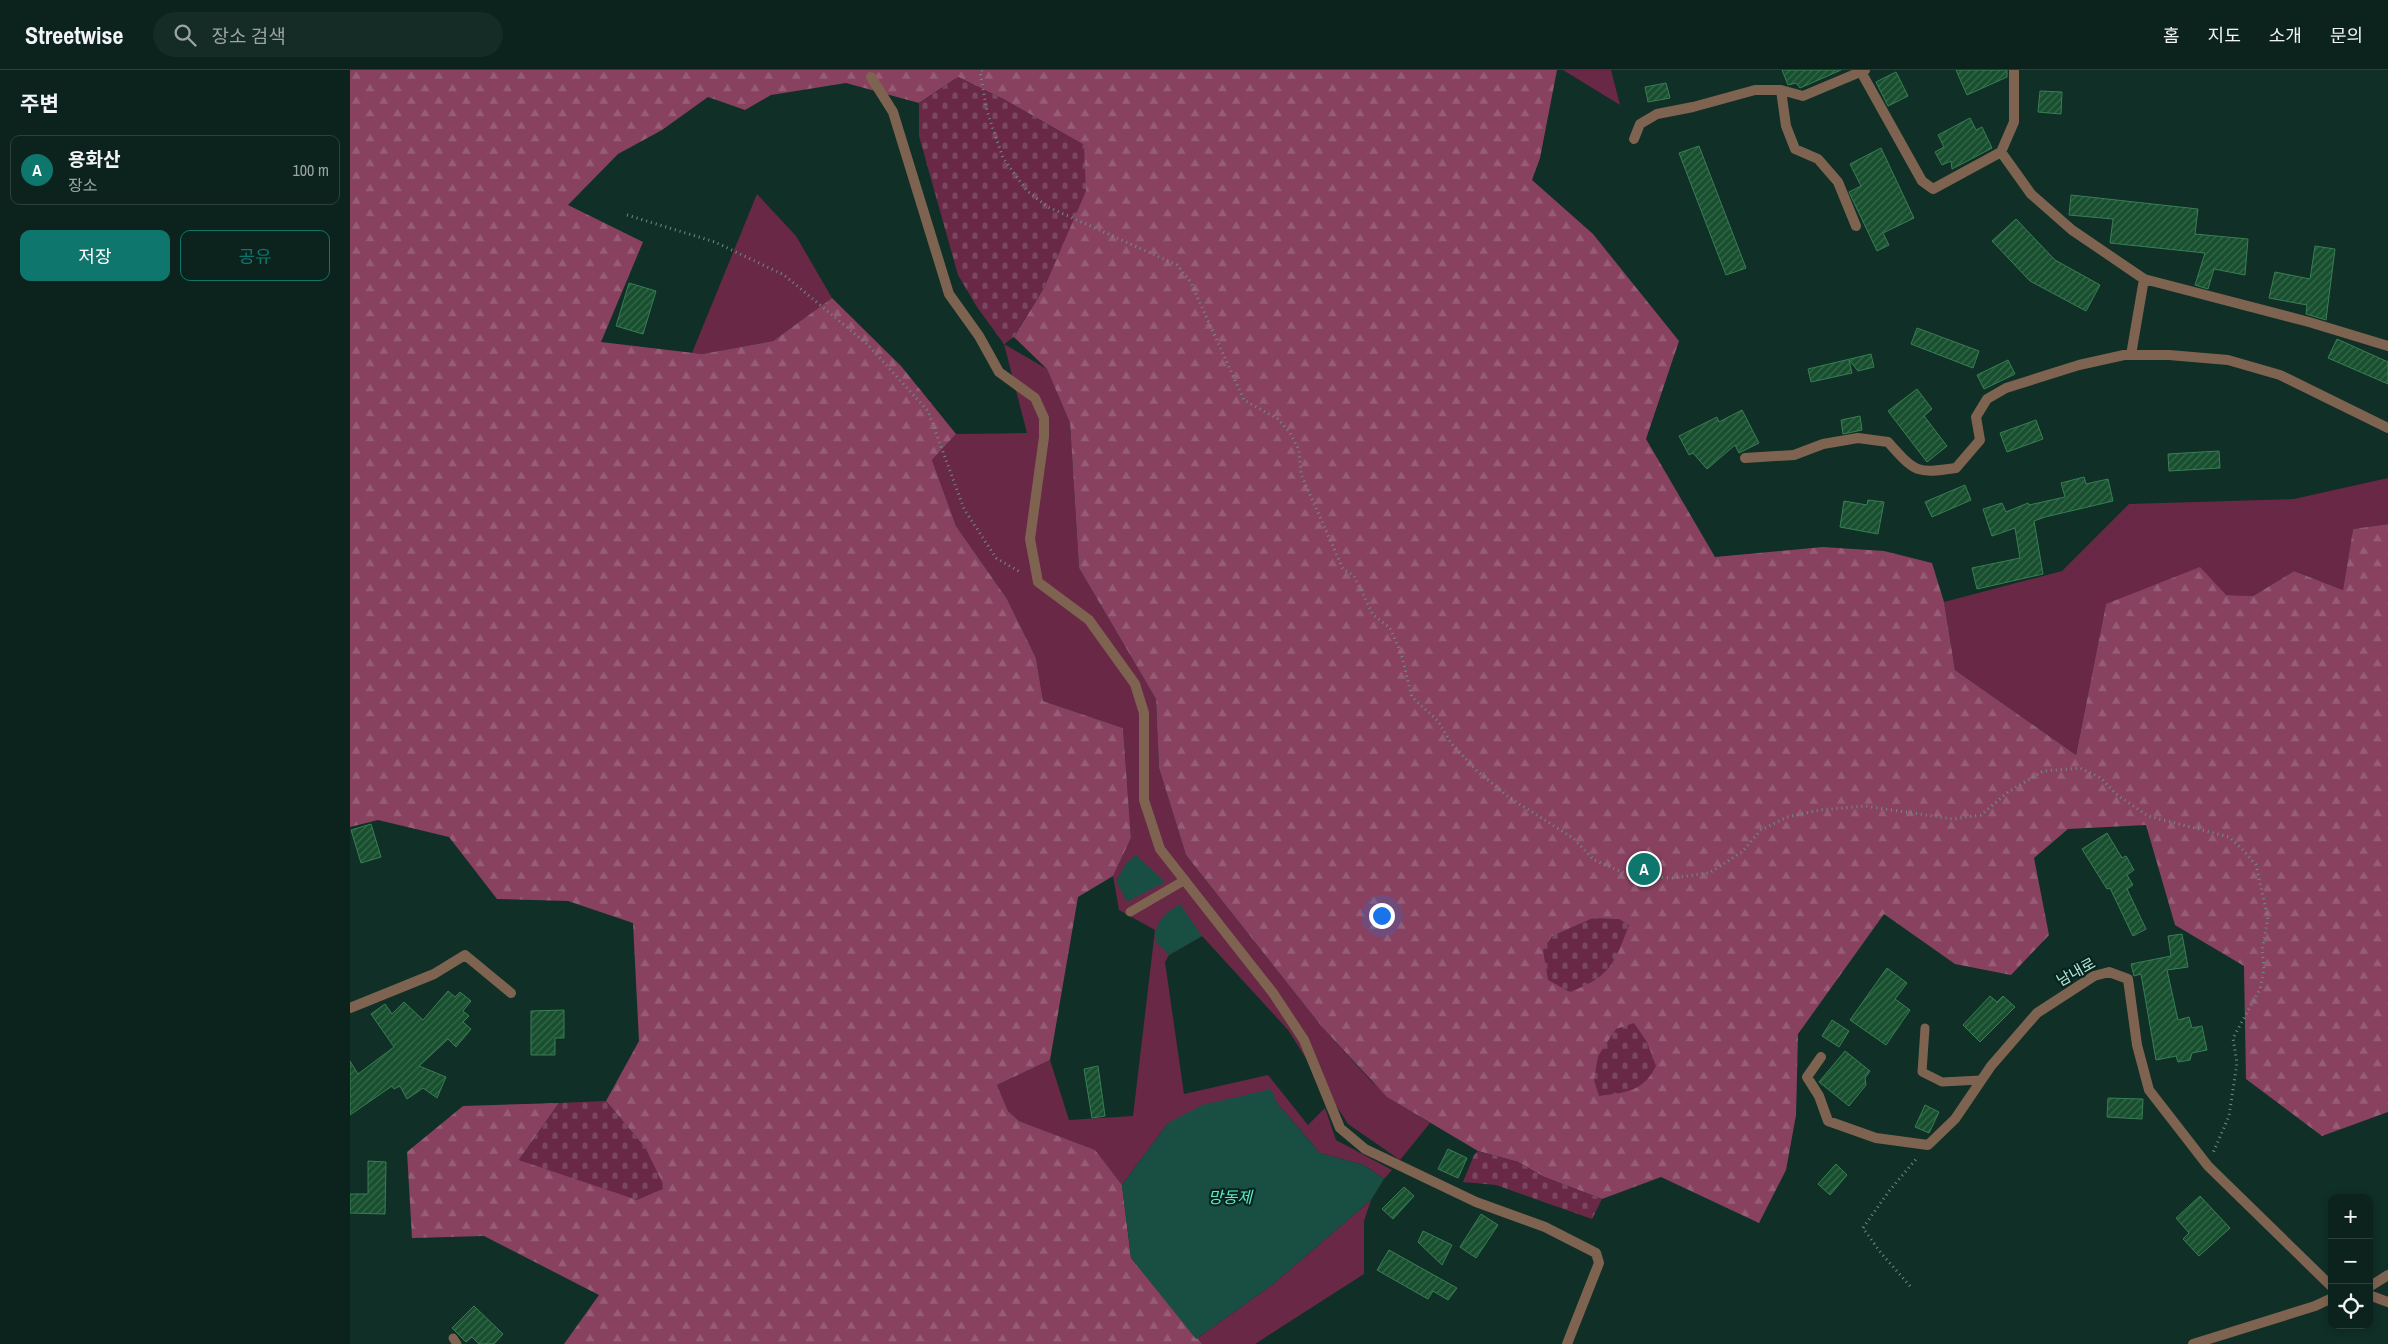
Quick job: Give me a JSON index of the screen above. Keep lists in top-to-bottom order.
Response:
{
  "streets": {
    "street": ["남내로"]
  },
  "water": ["망동제"],
  "page": {
    "header": "Streetwise",
    "search": "장소 검색",
    "nav": [
      "홈",
      "지도",
      "소개",
      "문의"
    ],
    "heading": "주변",
    "list": [
      {
        "mark": "A",
        "name": "용화산",
        "note": "장소",
        "value": "100 m"
      }
    ],
    "buttons": ["저장", "공유"],
    "pins": "A",
    "map_buttons": ["+", "−"]
  }
}
